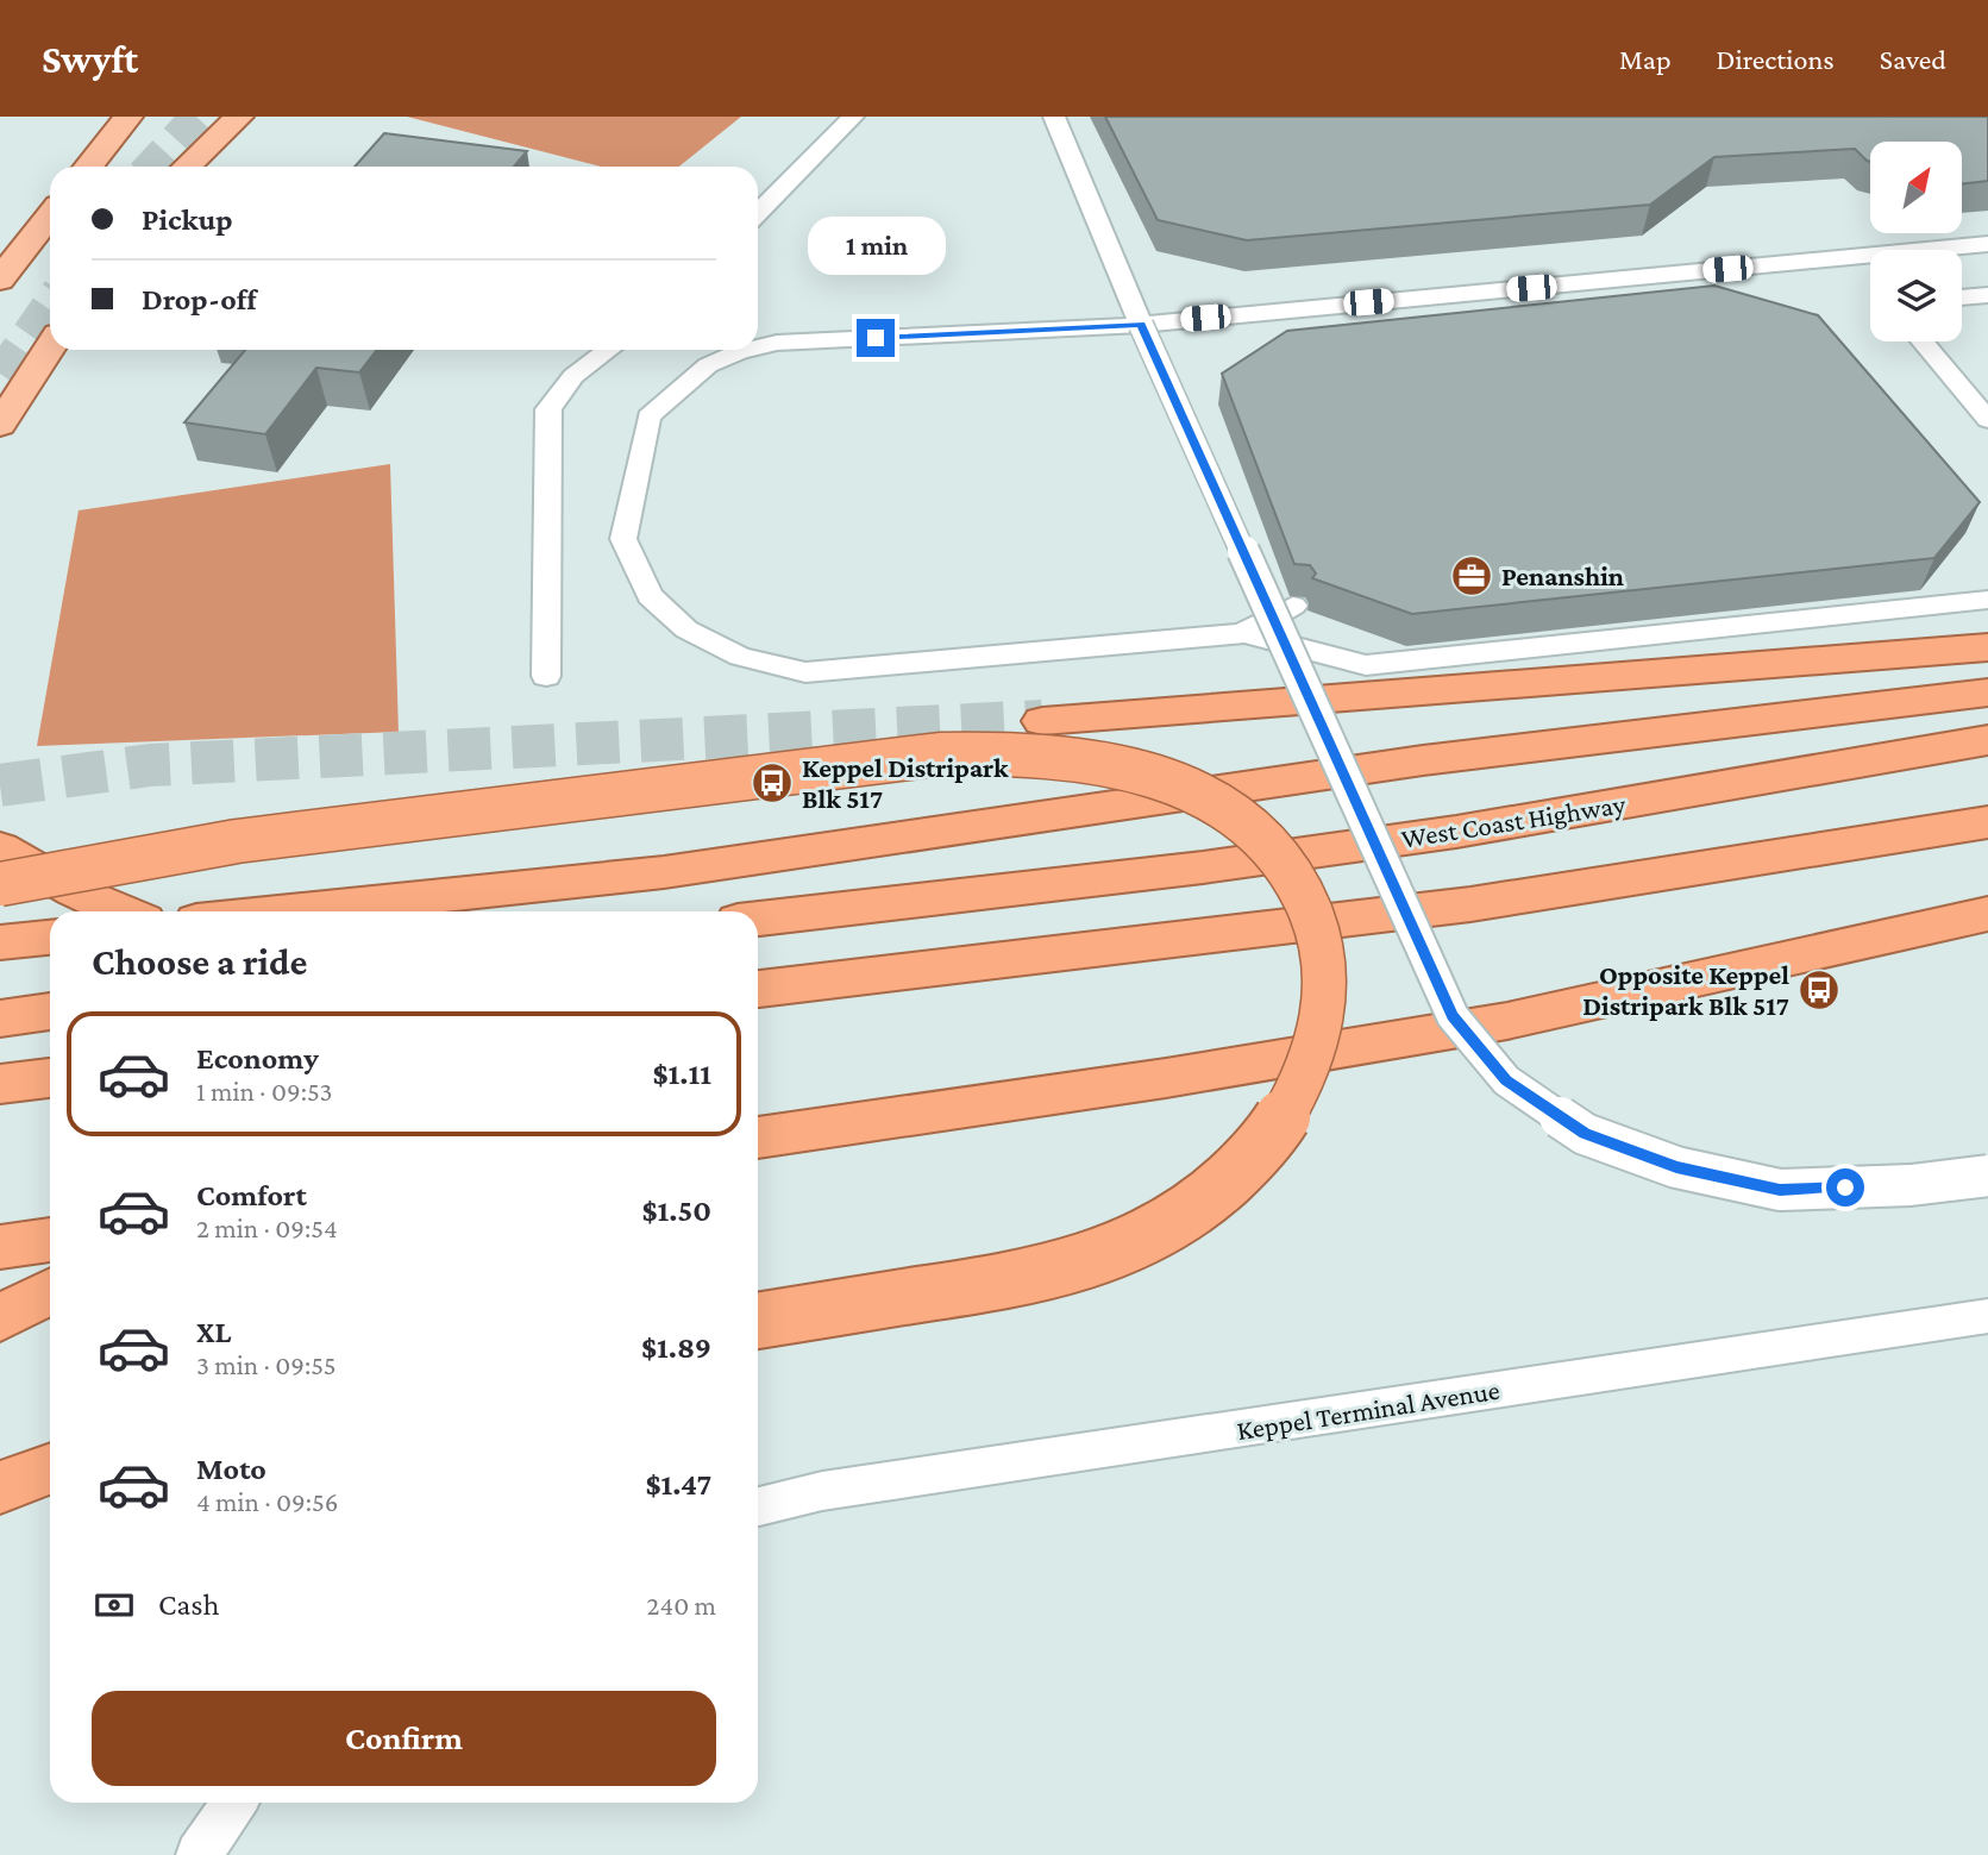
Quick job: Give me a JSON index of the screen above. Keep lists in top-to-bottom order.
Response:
{
  "streets": {
    "highway": ["West Coast Highway"],
    "lane": ["Keppel Terminal Avenue"]
  },
  "places": {
    "office": ["Penanshin"],
    "bus stop": ["Keppel Distripark Blk 517", "Opposite Keppel Distripark Blk 517"]
  },
  "north": "top right",
  "page": {
    "header": "Swyft",
    "nav": ["Map", "Directions", "Saved"],
    "banner": ["Pickup", "Drop-off"],
    "bubble": "1 min",
    "heading": "Choose a ride",
    "list": [
      {
        "name": "Economy",
        "note": "1 min · 09:53",
        "value": "$1.11"
      },
      {
        "name": "Comfort",
        "note": "2 min · 09:54",
        "value": "$1.50"
      },
      {
        "name": "XL",
        "note": "3 min · 09:55",
        "value": "$1.89"
      },
      {
        "name": "Moto",
        "note": "4 min · 09:56",
        "value": "$1.47"
      }
    ],
    "pay": ["Cash", "240 m"],
    "buttons": "Confirm"
  }
}
